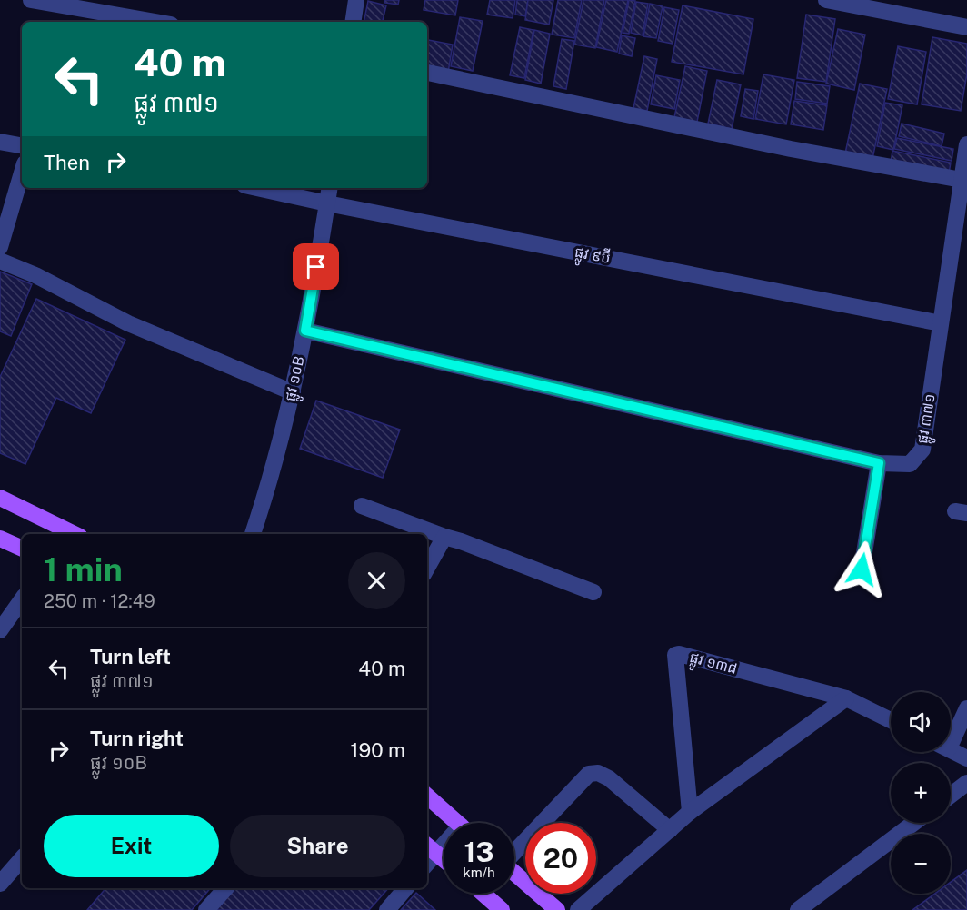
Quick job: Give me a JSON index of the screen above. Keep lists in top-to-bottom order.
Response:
{
  "streets": {
    "street": [
      "ផ្លូវ ៩ប៊ី",
      "ផ្លូវ ១០B",
      "ផ្លូវ ៣៧១",
      "ផ្លូវ ១៣៨"
    ]
  },
  "crossings": [
    ["ផ្លូវ ៩ប៊ី", "ផ្លូវ ១០B"],
    ["ផ្លូវ ៩ប៊ី", "ផ្លូវ ៣៧១"],
    ["ផ្លូវ ១០B", "ផ្លូវ ៣៧១"]
  ],
  "page": {
    "turn": ["40 m", "ផ្លូវ ៣៧១"],
    "then": "Then",
    "heading": ["1 min", "250 m · 12:49"],
    "list": [
      {
        "name": "Turn left",
        "note": "ផ្លូវ ៣៧១",
        "value": "40 m"
      },
      {
        "name": "Turn right",
        "note": "ផ្លូវ ១០B",
        "value": "190 m"
      }
    ],
    "map_buttons": ["+", "−"],
    "buttons": ["Exit", "Share"],
    "speed": "13 km/h",
    "limit": "20"
  }
}
